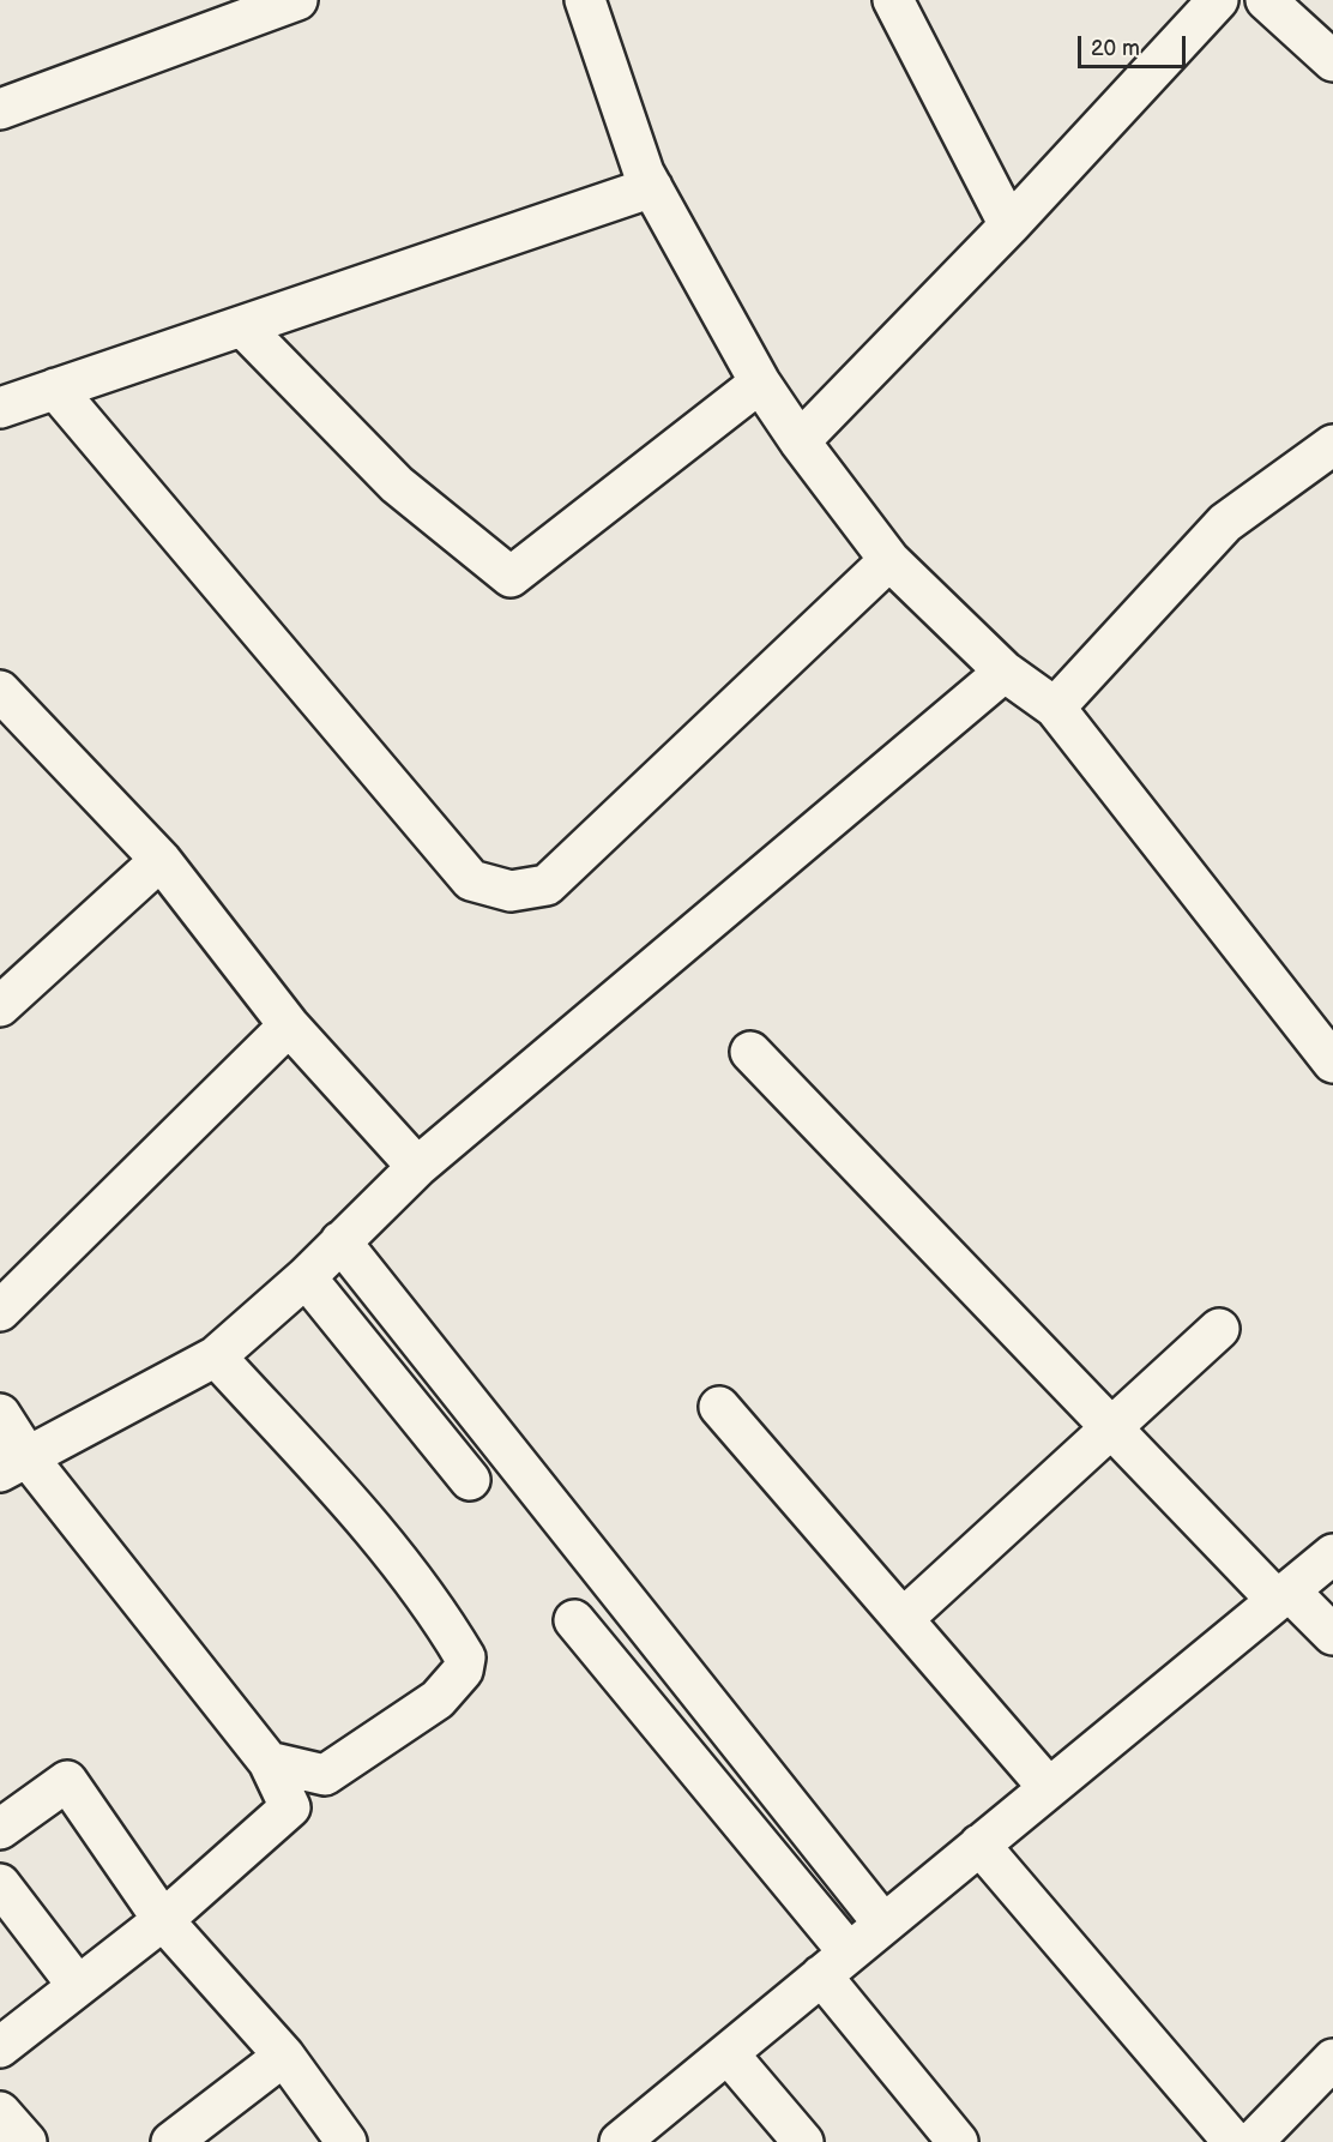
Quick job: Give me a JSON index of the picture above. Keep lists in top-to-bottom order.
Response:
{
  "scale_bar": "20 m"
}
